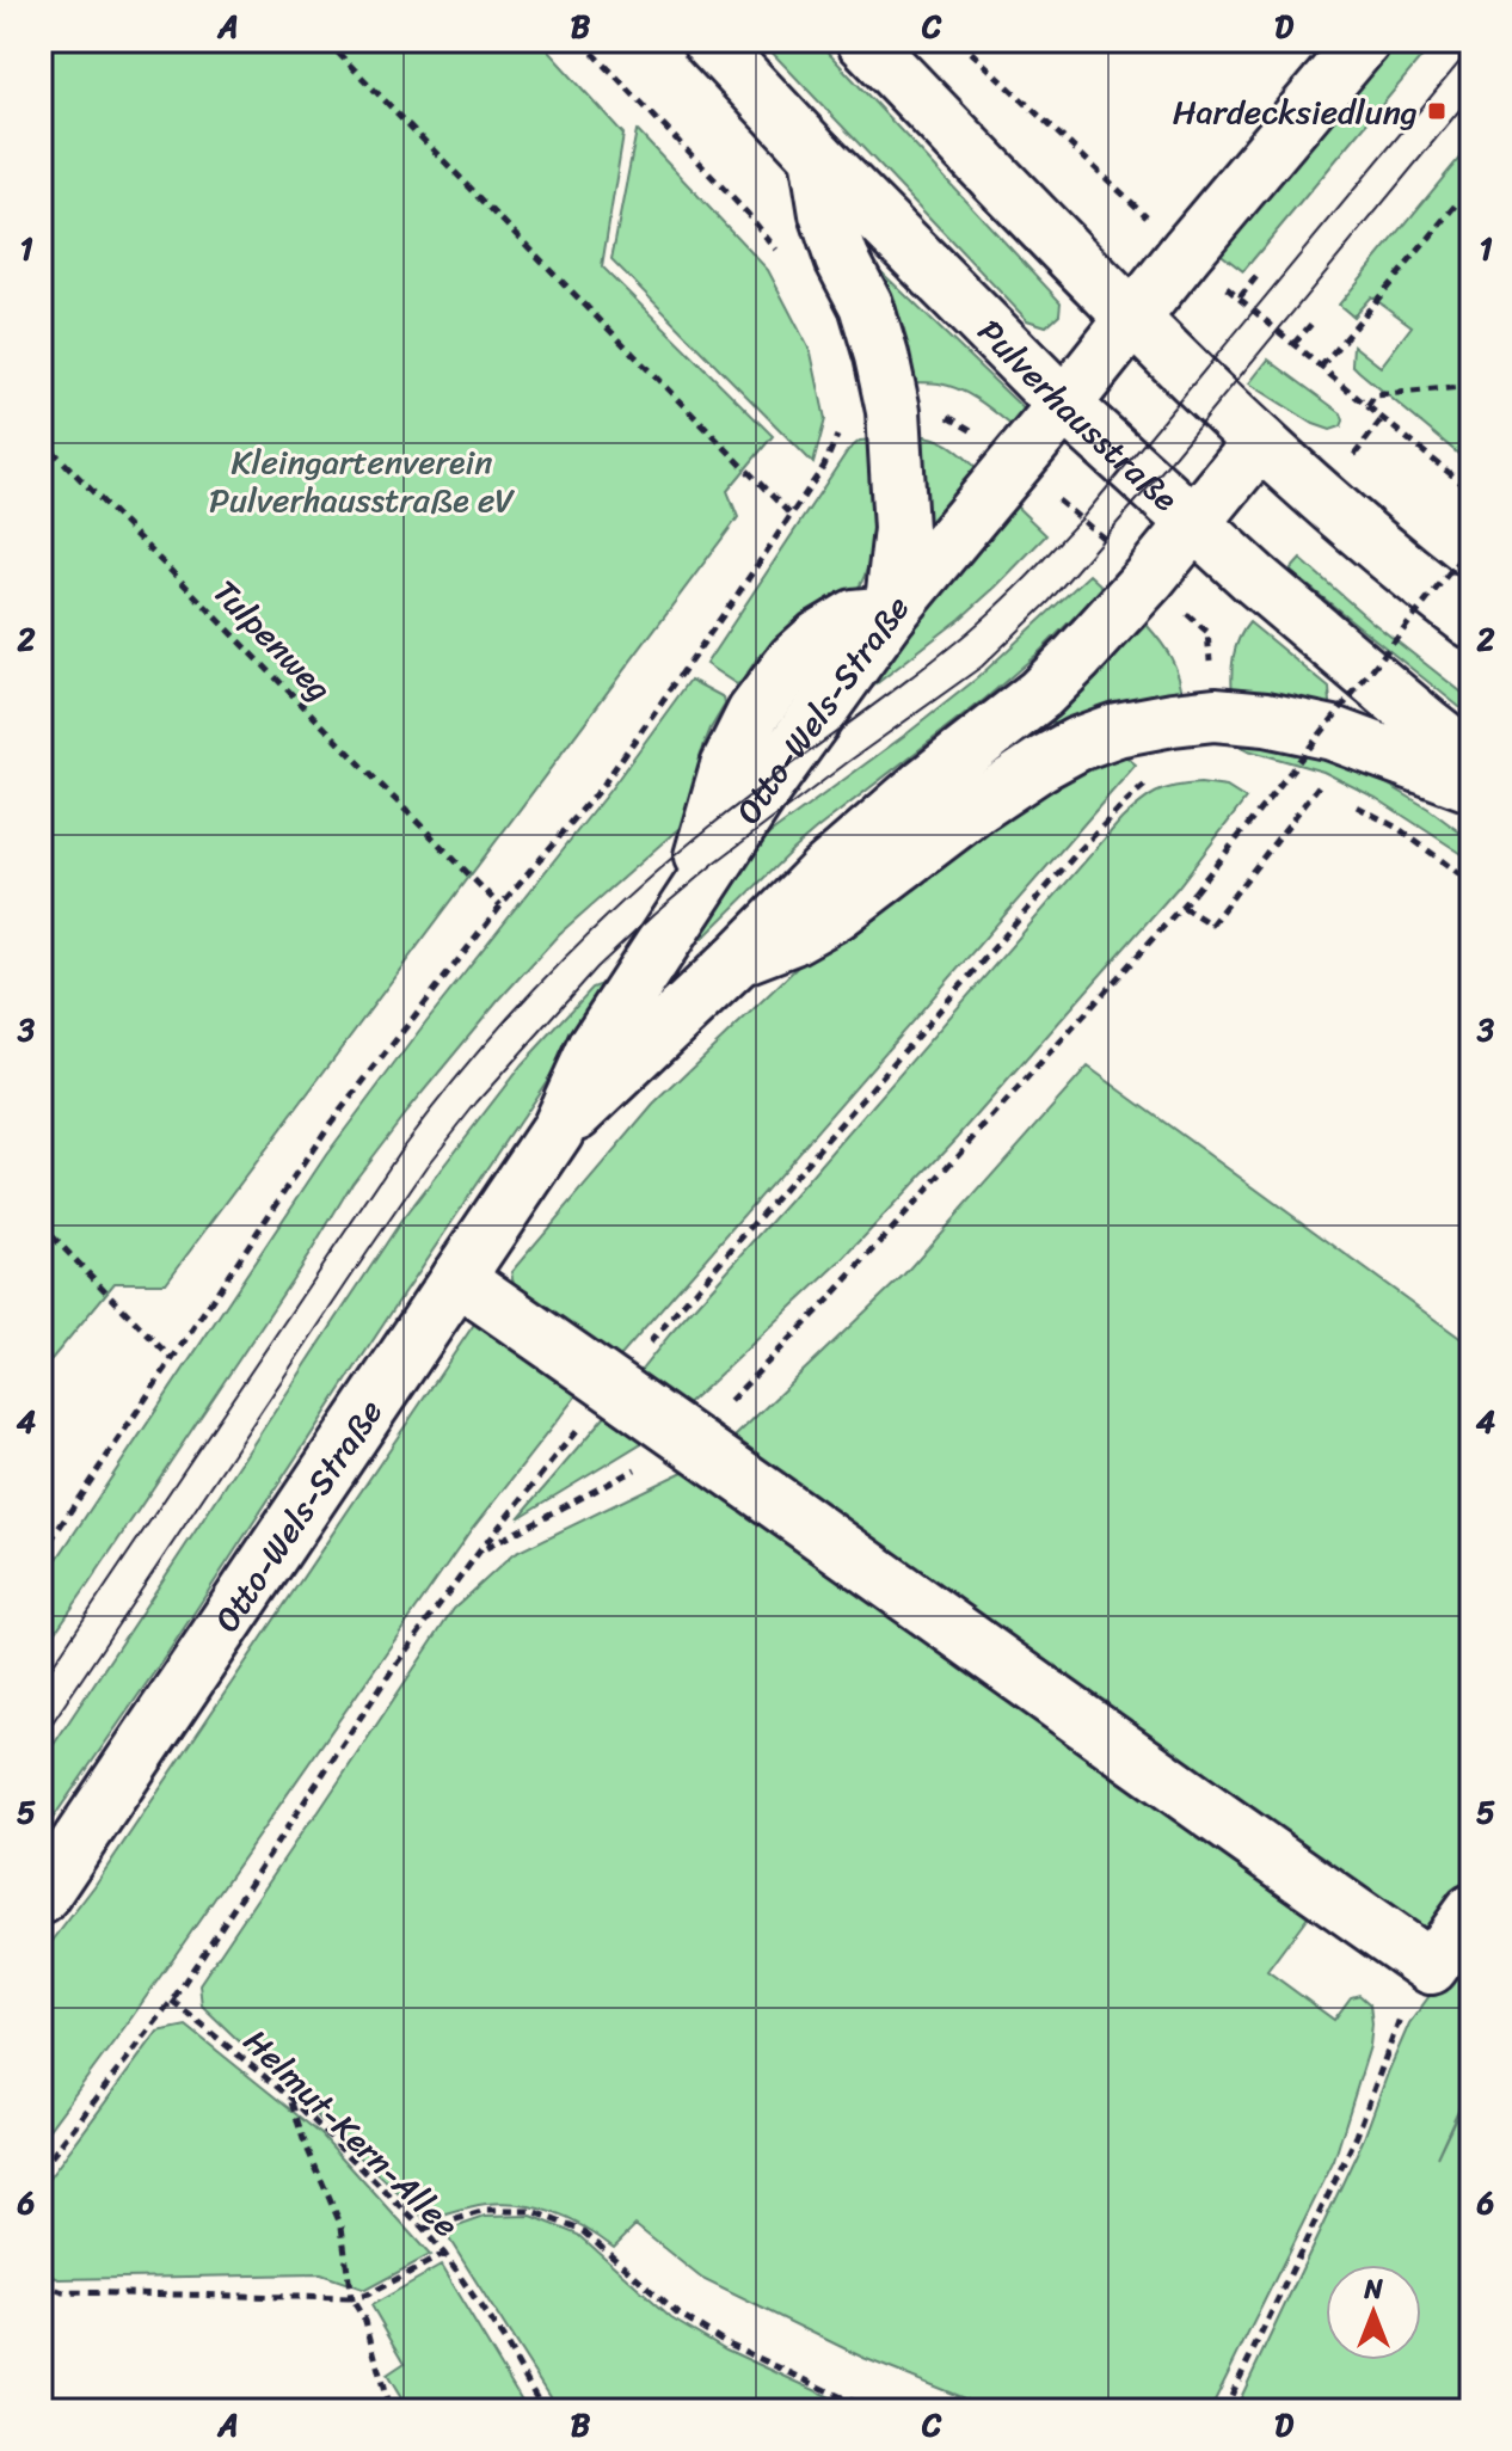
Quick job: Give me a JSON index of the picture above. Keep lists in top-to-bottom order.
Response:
{
  "streets": {
    "street": ["Pulverhausstraße", "Otto-Wels-Straße"],
    "path": ["Tulpenweg", "Helmut-Kern-Allee"]
  },
  "crossings": [
    ["Pulverhausstraße", "Otto-Wels-Straße"]
  ],
  "parks": ["Kleingartenverein Pulverhausstraße eV"],
  "places": {
    "transit": ["Hardecksiedlung"]
  },
  "north": "top",
  "grid": {
    "columns": [
      "A",
      "B",
      "C",
      "D"
    ],
    "rows": [
      "1",
      "2",
      "3",
      "4",
      "5",
      "6"
    ]
  }
}
